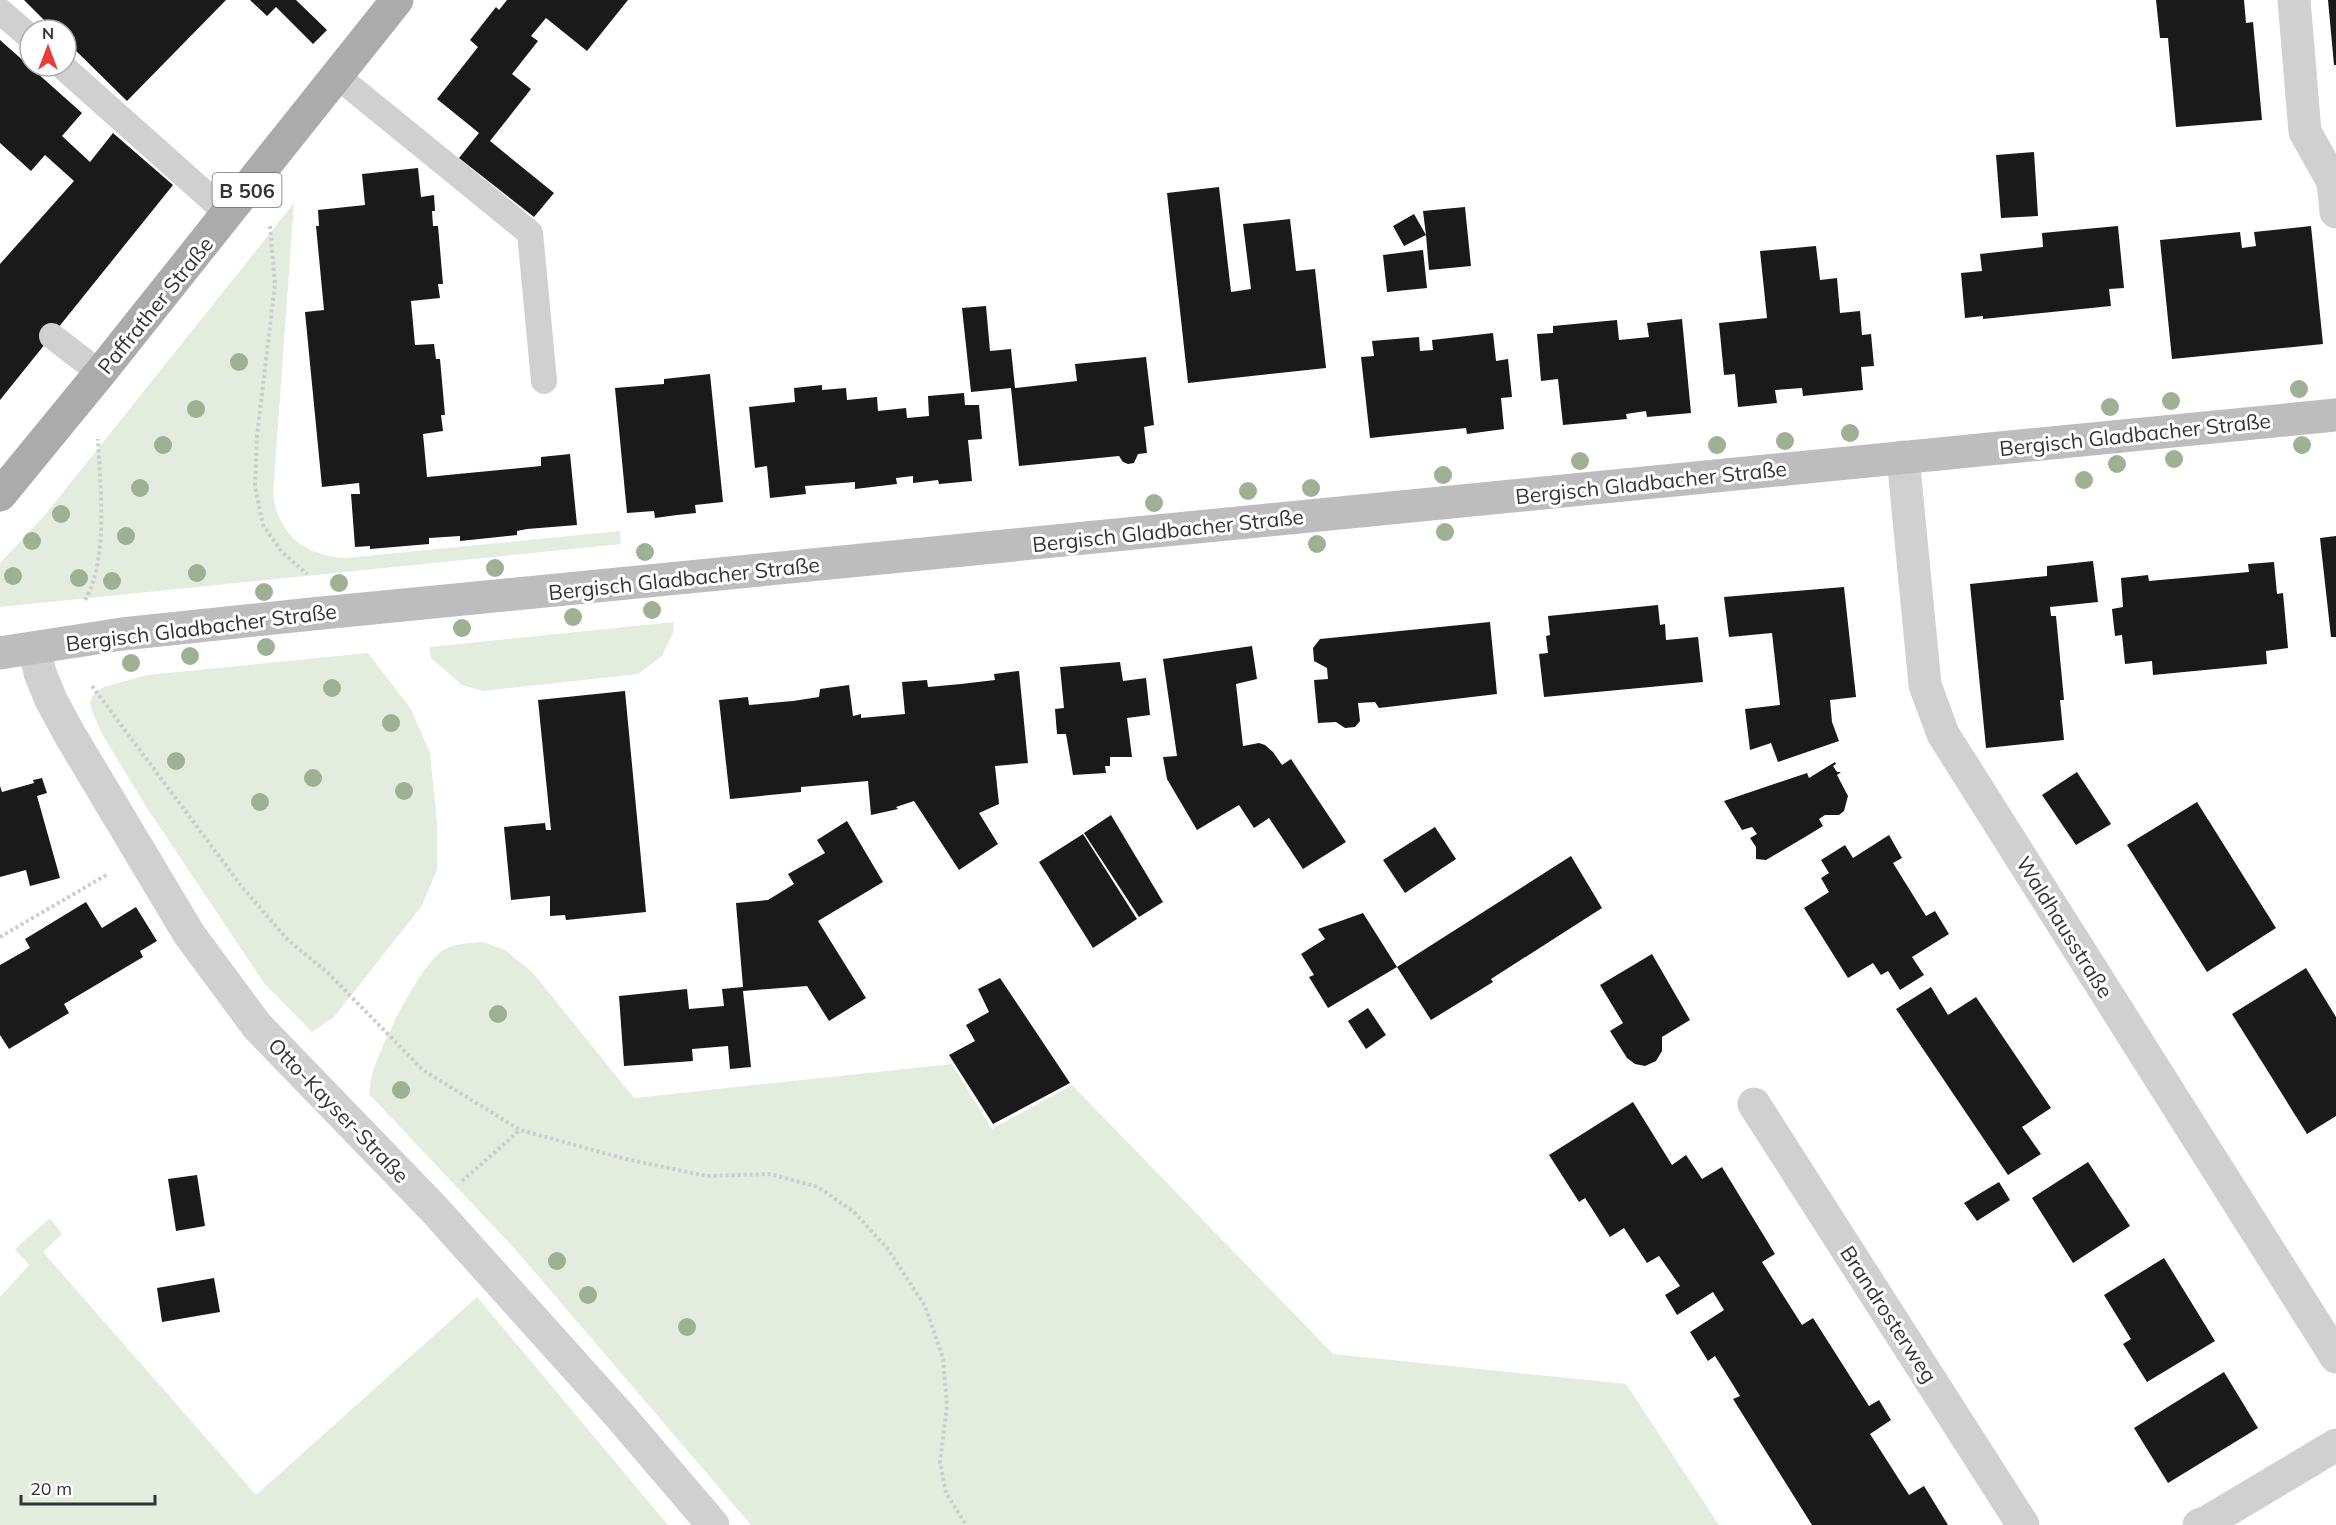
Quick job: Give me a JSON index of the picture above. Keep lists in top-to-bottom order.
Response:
{
  "streets": {
    "main road": ["B 506", "Paffrather Straße", "Bergisch Gladbacher Straße"],
    "street": ["Waldhausstraße", "Otto-Kayser-Straße", "Brandrosterweg"]
  },
  "crossings": [
    ["Bergisch Gladbacher Straße", "Waldhausstraße"],
    ["Bergisch Gladbacher Straße", "Otto-Kayser-Straße"]
  ],
  "scale_bar": "20 m",
  "north": "top"
}
